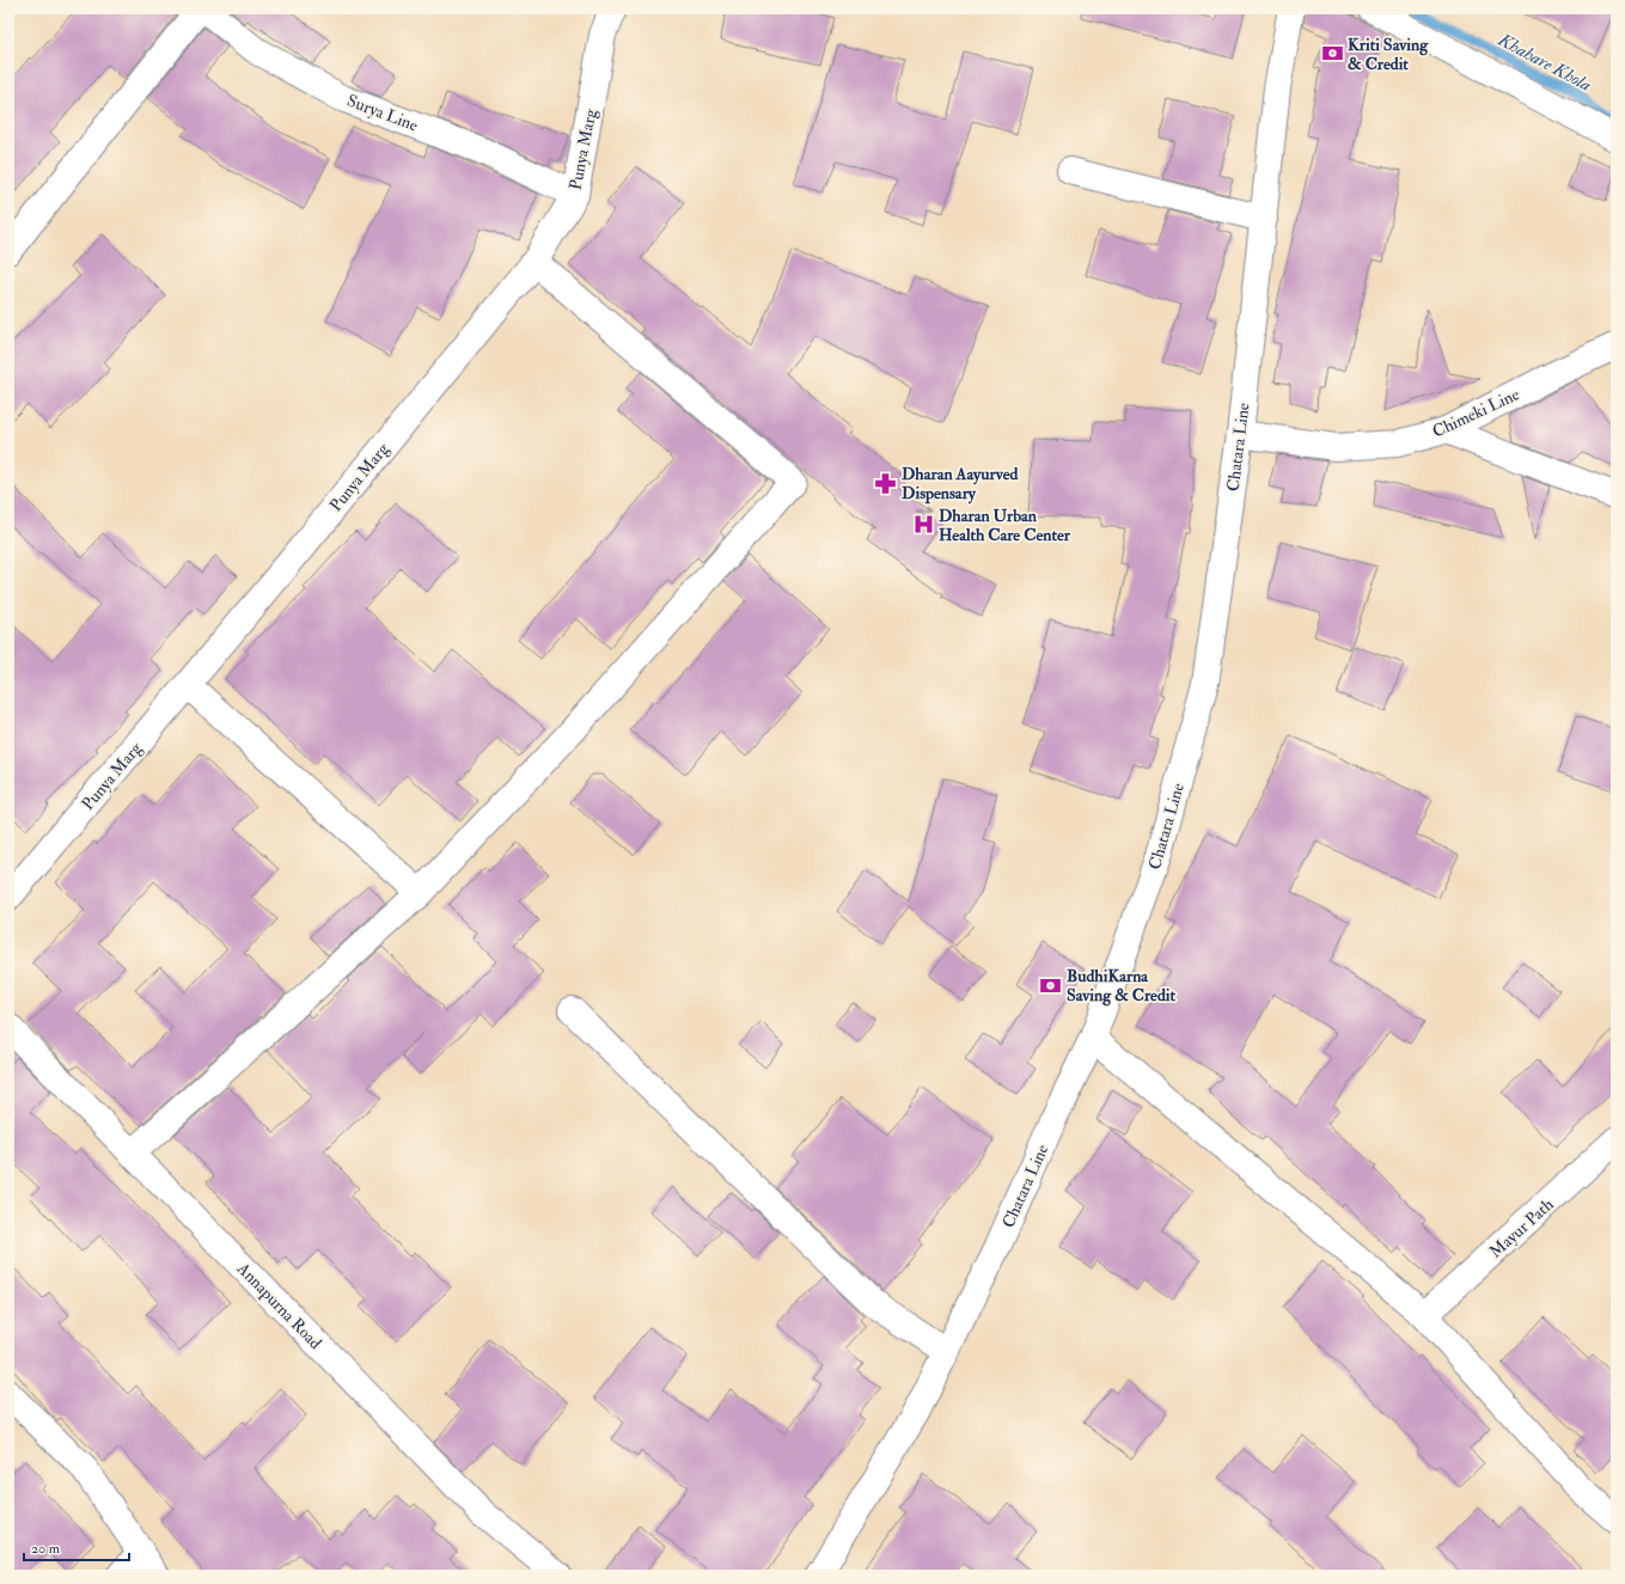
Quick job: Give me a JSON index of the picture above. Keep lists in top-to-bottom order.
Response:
{
  "streets": {
    "street": [
      "Surya Line",
      "Punya Marg",
      "Chimeki Line",
      "Chatara Line",
      "Mayur Path",
      "Annapurna Road"
    ]
  },
  "crossings": [
    ["Surya Line", "Punya Marg"],
    ["Chimeki Line", "Chatara Line"]
  ],
  "water": ["Khahare Khola"],
  "places": {
    "bank": ["Kriti Saving & Credit", "BudhiKarna Saving & Credit"],
    "pharmacy": ["Dharan Aayurved Dispensary"],
    "hospital": ["Dharan Urban Health Care Center"]
  },
  "scale_bar": "20 m"
}
